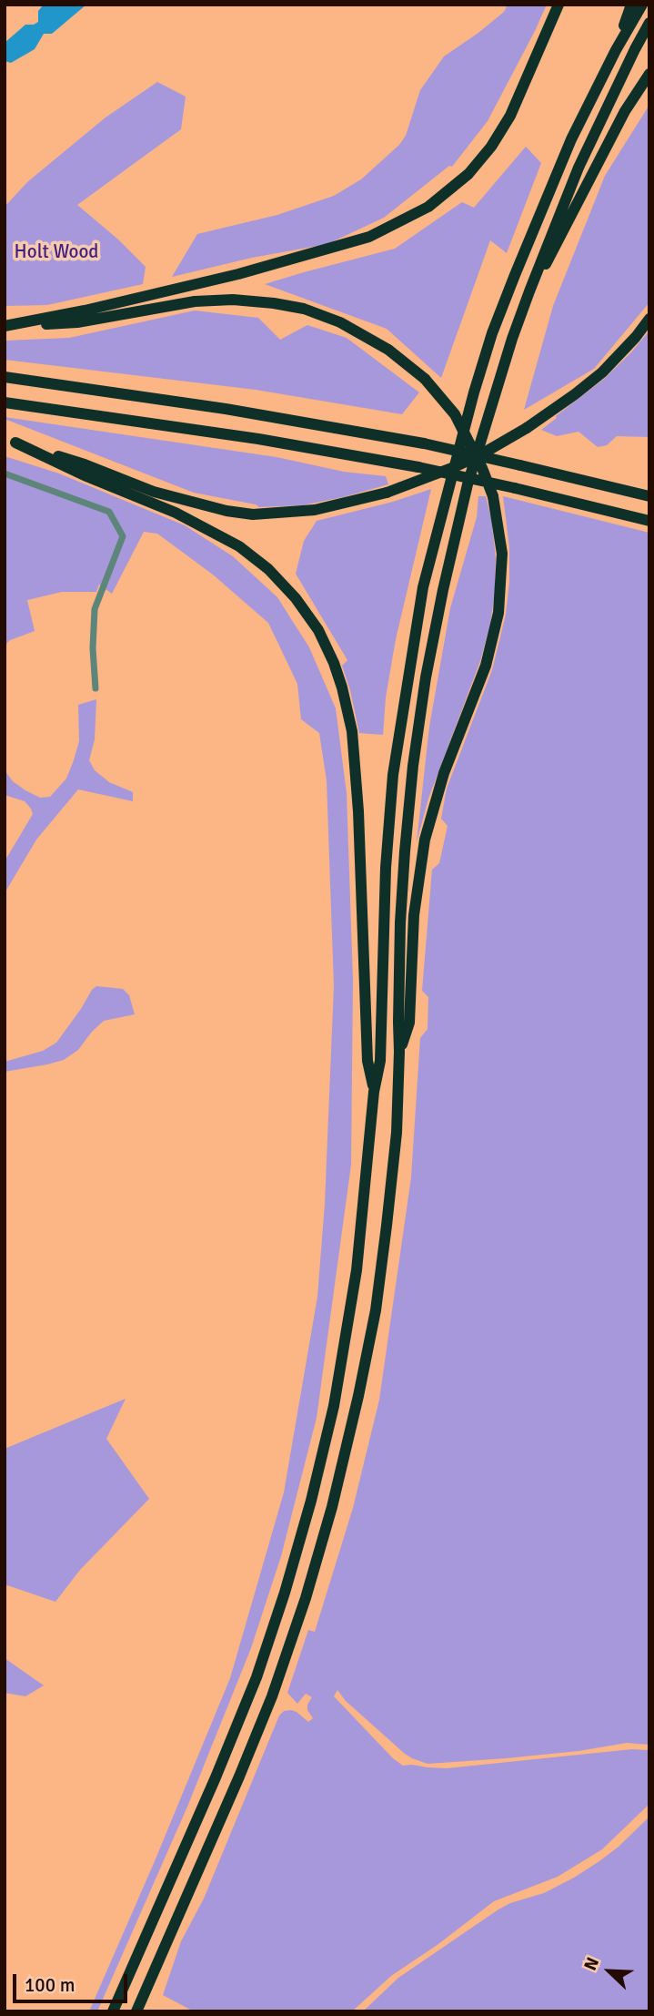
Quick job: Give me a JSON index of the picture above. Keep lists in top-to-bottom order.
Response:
{
  "parks": ["Holt Wood"],
  "scale_bar": "100 m",
  "north": "top left"
}
